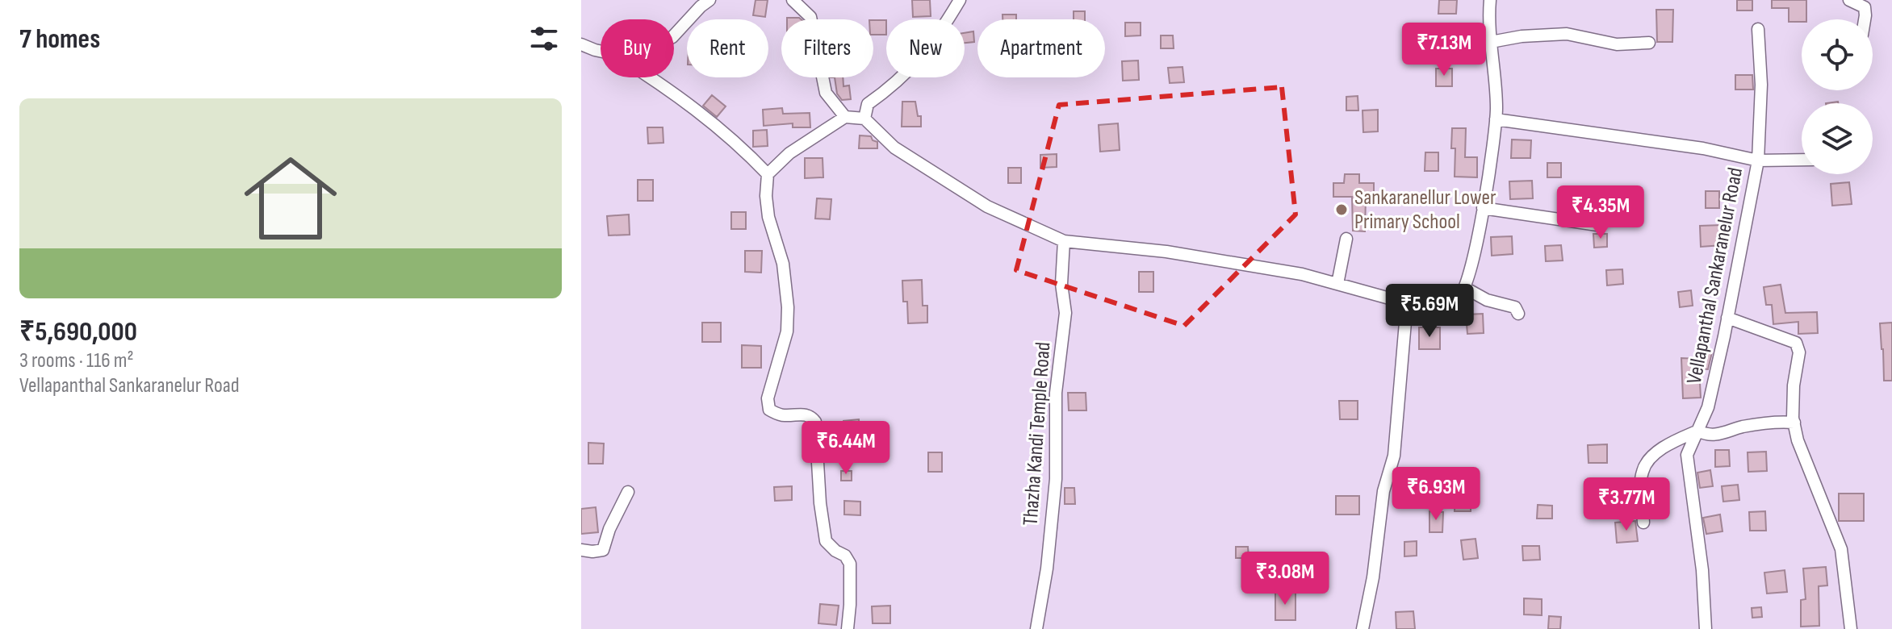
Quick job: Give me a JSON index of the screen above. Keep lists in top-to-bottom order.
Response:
{
  "streets": {
    "street": ["Vellapanthal Sankaranelur Road", "Thazha Kandi Temple Road"]
  },
  "places": ["Sankaranellur Lower Primary School"],
  "page": {
    "heading": "7 homes",
    "chip": [
      "Buy",
      "Rent",
      "Filters",
      "New",
      "Apartment"
    ],
    "price": [
      "₹7.13M",
      "₹4.35M",
      "₹5.69M",
      "₹6.44M",
      "₹6.93M",
      "₹3.77M",
      "₹3.08M"
    ],
    "list": [
      {
        "name": "₹5,690,000",
        "note": "3 rooms · 116 m² · Vellapanthal Sankaranelur Road"
      }
    ]
  }
}
